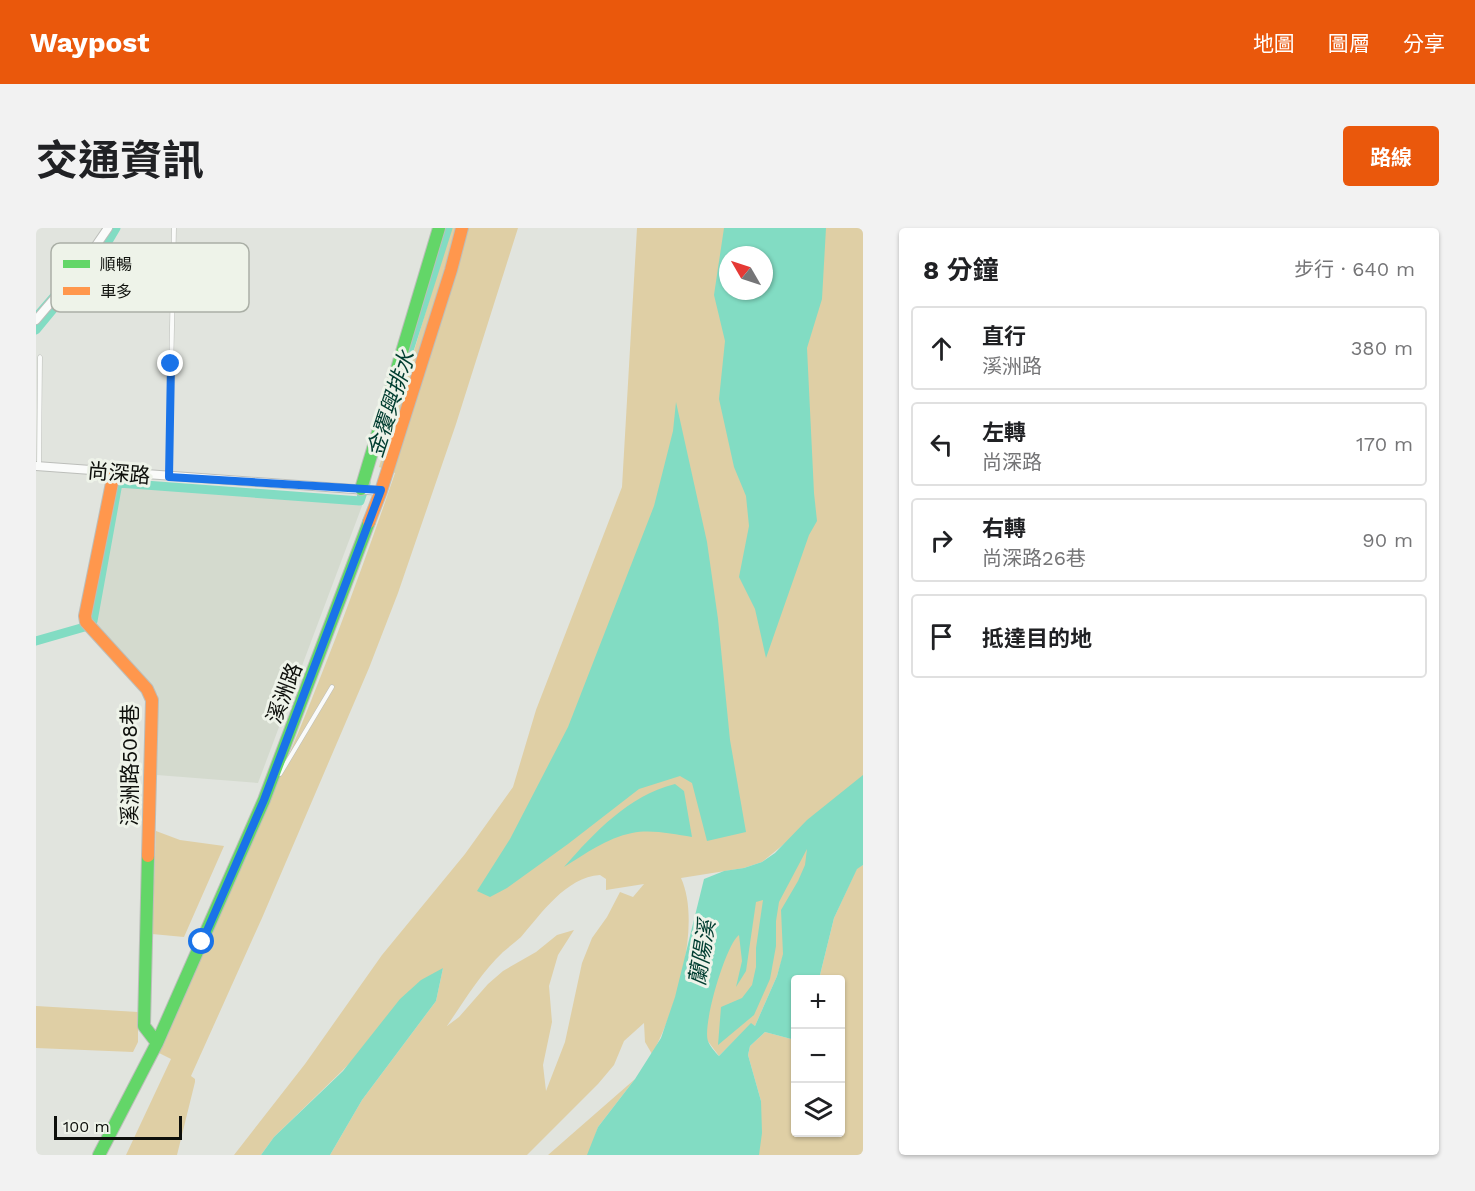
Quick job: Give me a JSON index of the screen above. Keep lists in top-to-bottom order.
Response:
{
  "streets": {
    "street": ["尚深路", "溪洲路", "溪洲路508巷"]
  },
  "crossings": [
    ["尚深路", "溪洲路"],
    ["尚深路", "溪洲路508巷"],
    ["溪洲路", "溪洲路508巷"]
  ],
  "water": ["金覆興排水", "蘭陽溪"],
  "legend": ["順暢", "車多"],
  "scale_bar": "100 m",
  "north": "top left",
  "page": {
    "header": "Waypost",
    "nav": ["地圖", "圖層", "分享"],
    "title": "交通資訊",
    "buttons": "路線",
    "heading": ["8 分鐘", "步行 · 640 m"],
    "list": [
      ["直行", "溪洲路", "380 m"],
      ["左轉", "尚深路", "170 m"],
      ["右轉", "尚深路26巷", "90 m"],
      "抵達目的地"
    ],
    "map_buttons": ["+", "−"],
    "scale": "100 m"
  }
}
